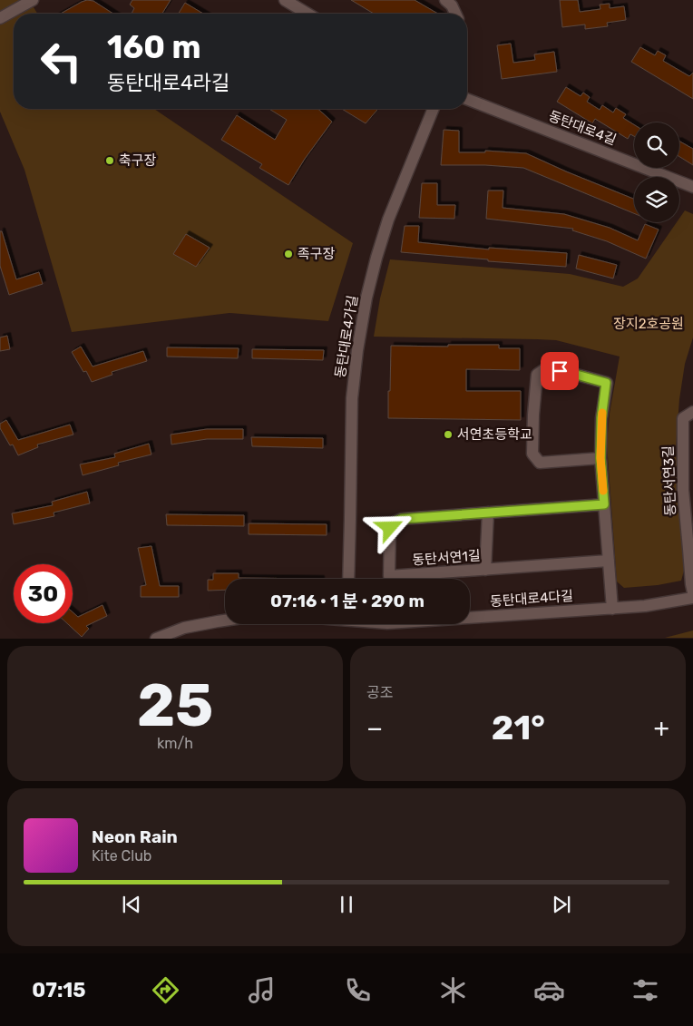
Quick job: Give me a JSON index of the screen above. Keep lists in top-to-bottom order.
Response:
{
  "streets": {
    "street": [
      "동탄대로4길",
      "동탄대로4가길",
      "동탄서연3길",
      "동탄서연1길",
      "동탄대로4다길"
    ]
  },
  "parks": ["장지2호공원"],
  "places": ["축구장", "족구장", "서연초등학교"],
  "page": {
    "turn": ["160 m", "동탄대로4라길"],
    "limit": "30",
    "trip": "07:16 · 1 분 · 290 m",
    "tile": [
      ["25", "km/h"],
      "공조"
    ],
    "heat": ["−", "21°", "+"],
    "song": ["Neon Rain", "Kite Club"],
    "tabs": "07:15"
  }
}
